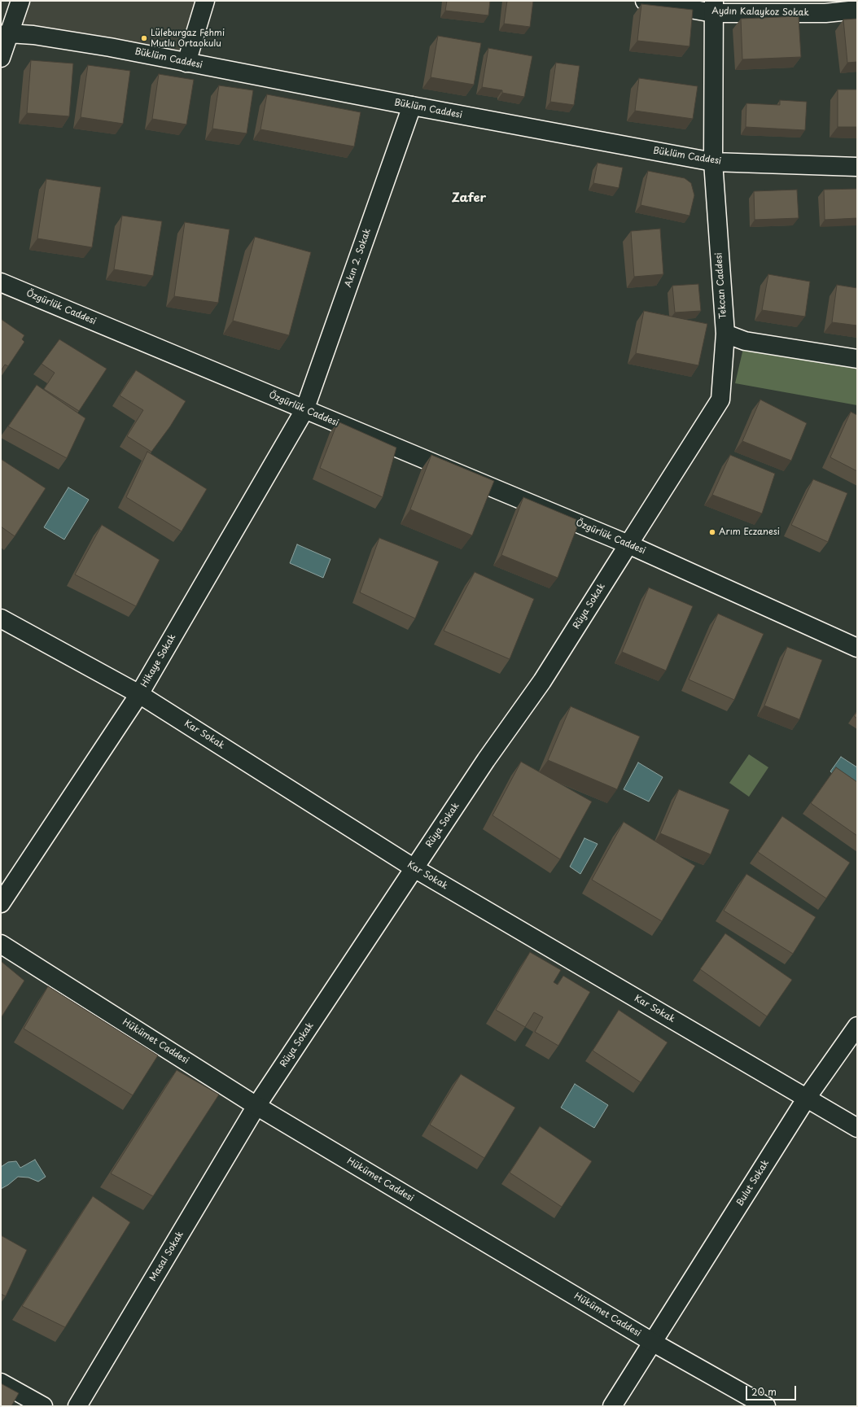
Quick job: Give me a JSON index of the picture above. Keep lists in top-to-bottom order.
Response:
{
  "streets": {
    "street": [
      "Aydın Kalaykoz Sokak",
      "Büklüm Caddesi",
      "Akın 2. Sokak",
      "Tekcan Caddesi",
      "Özgürlük Caddesi",
      "Rüya Sokak",
      "Hikaye Sokak",
      "Kar Sokak",
      "Hükümet Caddesi",
      "Bulut Sokak",
      "Masal Sokak"
    ]
  },
  "crossings": [
    ["Aydın Kalaykoz Sokak", "Tekcan Caddesi"],
    ["Büklüm Caddesi", "Akın 2. Sokak"],
    ["Büklüm Caddesi", "Tekcan Caddesi"],
    ["Akın 2. Sokak", "Özgürlük Caddesi"],
    ["Akın 2. Sokak", "Hikaye Sokak"],
    ["Tekcan Caddesi", "Özgürlük Caddesi"],
    ["Tekcan Caddesi", "Rüya Sokak"],
    ["Özgürlük Caddesi", "Rüya Sokak"],
    ["Özgürlük Caddesi", "Hikaye Sokak"],
    ["Rüya Sokak", "Kar Sokak"],
    ["Rüya Sokak", "Hükümet Caddesi"],
    ["Rüya Sokak", "Masal Sokak"],
    ["Hikaye Sokak", "Kar Sokak"],
    ["Kar Sokak", "Bulut Sokak"],
    ["Hükümet Caddesi", "Bulut Sokak"],
    ["Hükümet Caddesi", "Masal Sokak"]
  ],
  "districts": ["Zafer"],
  "places": ["Lüleburgaz Fehmi Mutlu Ortaokulu", "Arım Eczanesi"],
  "scale_bar": "20 m"
}
